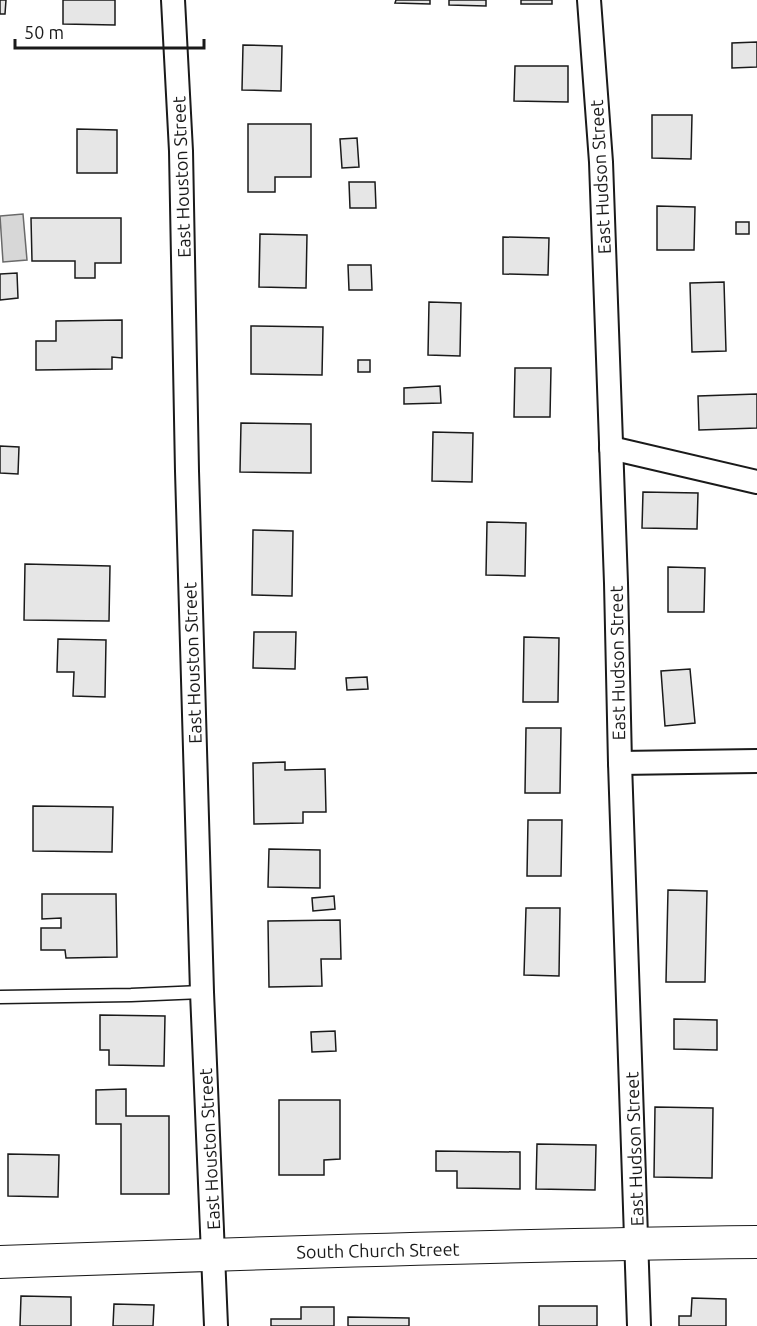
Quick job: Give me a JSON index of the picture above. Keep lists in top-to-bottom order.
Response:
{
  "streets": {
    "street": ["East Houston Street", "East Hudson Street", "South Church Street"]
  },
  "crossings": [
    ["East Houston Street", "South Church Street"],
    ["East Hudson Street", "South Church Street"]
  ],
  "scale_bar": "50 m"
}
